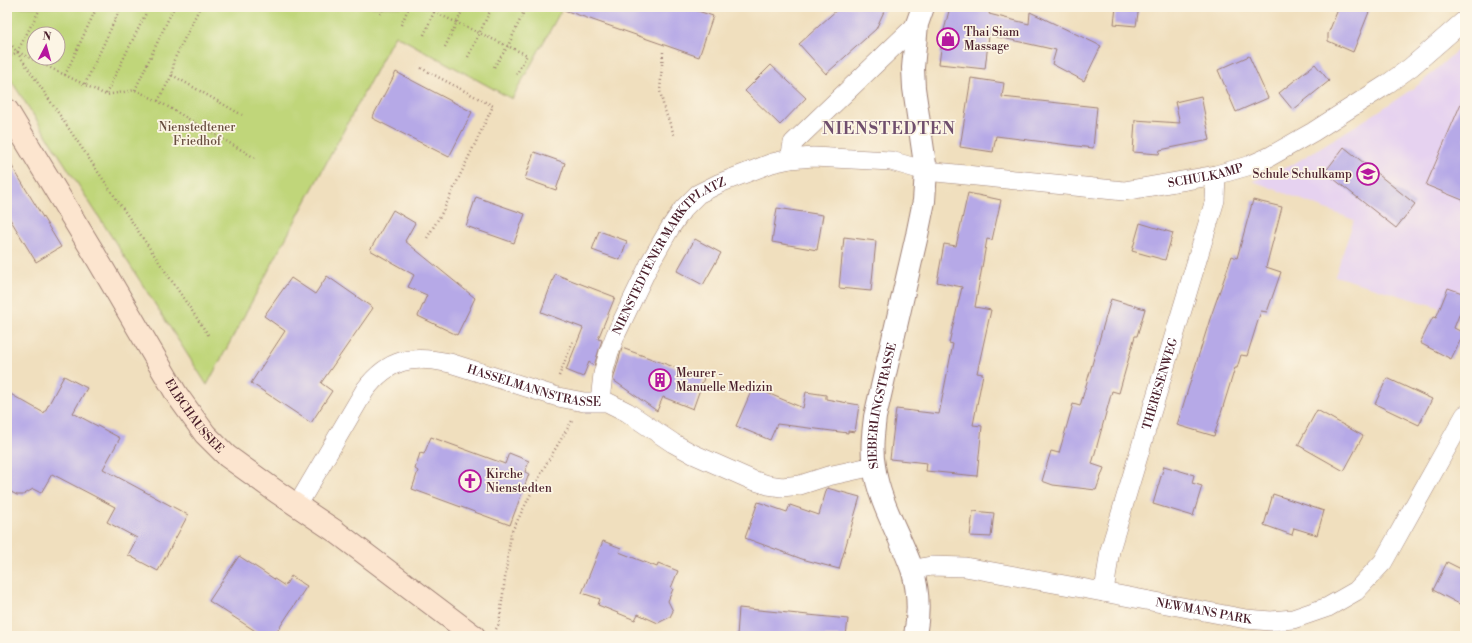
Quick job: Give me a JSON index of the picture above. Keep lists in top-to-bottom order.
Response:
{
  "streets": {
    "main road": ["ELBCHAUSSEE"],
    "street": [
      "SCHULKAMP",
      "NIENSTEDTENER MARKTPLATZ",
      "THERESENWEG",
      "HASSELMANNSTRASSE",
      "SIEBERLINGSTRASSE",
      "NEWMANS PARK"
    ]
  },
  "crossings": [
    ["SCHULKAMP", "NIENSTEDTENER MARKTPLATZ"],
    ["SCHULKAMP", "THERESENWEG"],
    ["SCHULKAMP", "SIEBERLINGSTRASSE"],
    ["NIENSTEDTENER MARKTPLATZ", "HASSELMANNSTRASSE"],
    ["NIENSTEDTENER MARKTPLATZ", "SIEBERLINGSTRASSE"],
    ["THERESENWEG", "NEWMANS PARK"],
    ["HASSELMANNSTRASSE", "SIEBERLINGSTRASSE"],
    ["HASSELMANNSTRASSE", "ELBCHAUSSEE"],
    ["SIEBERLINGSTRASSE", "NEWMANS PARK"]
  ],
  "districts": ["NIENSTEDTEN"],
  "parks": ["Nienstedtener Friedhof"],
  "places": {
    "shop": ["Thai Siam Massage"],
    "school or university": ["Schule Schulkamp"],
    "building": ["Meurer - Manuelle Medizin"],
    "church": ["Kirche Nienstedten"]
  },
  "north": "top"
}
